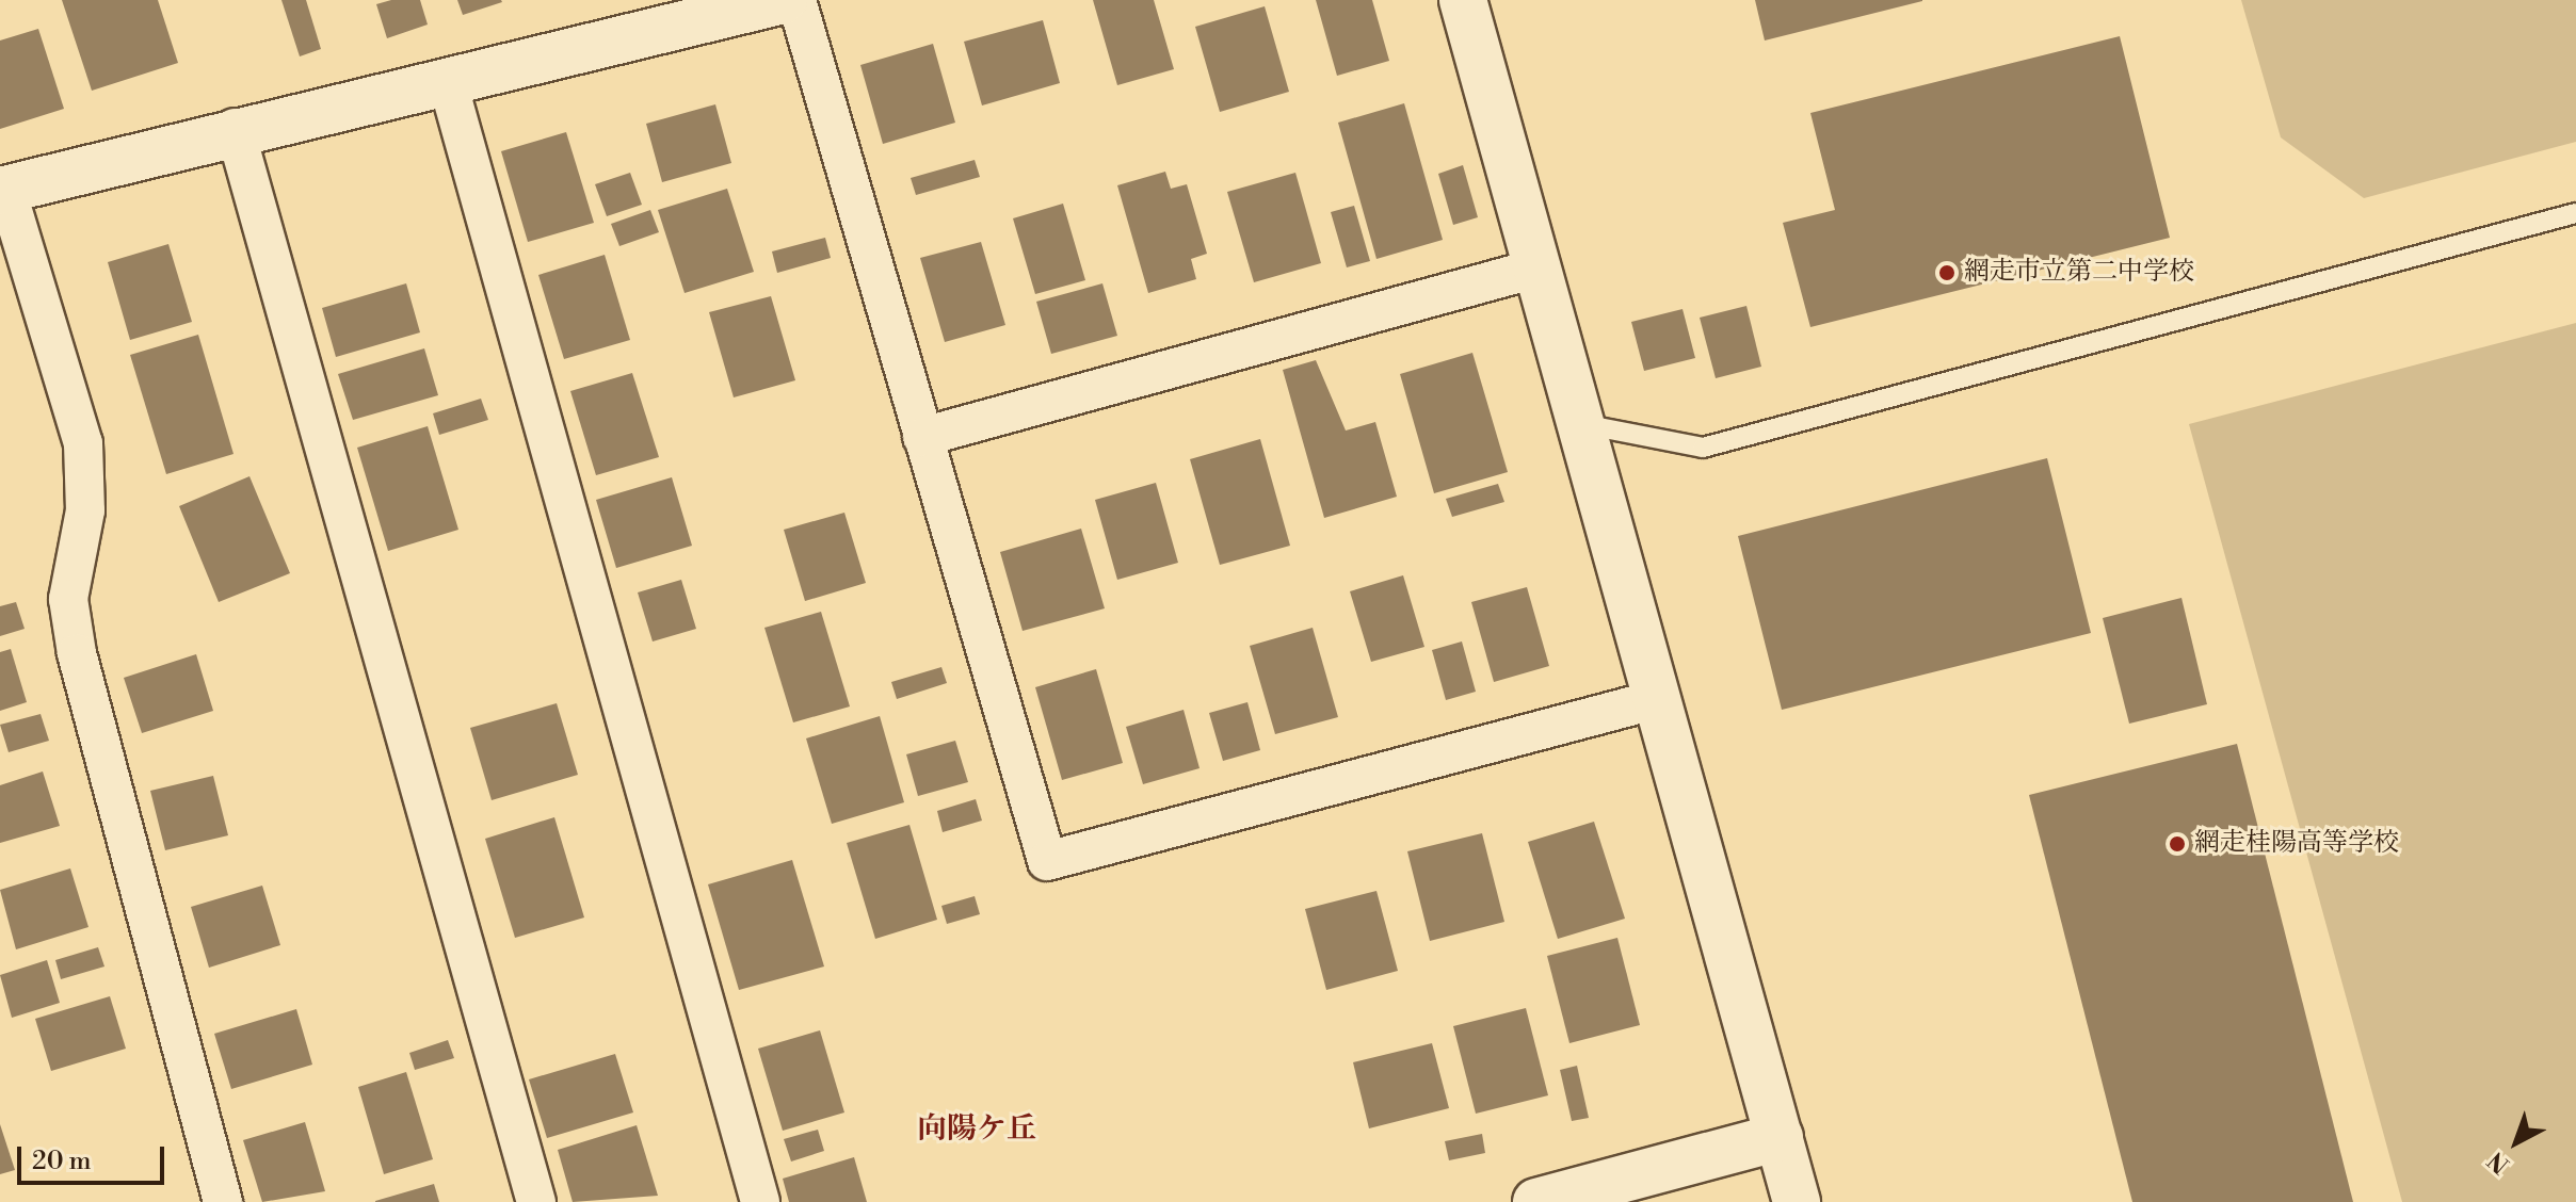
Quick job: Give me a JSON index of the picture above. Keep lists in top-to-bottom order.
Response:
{
  "districts": ["向陽ケ丘"],
  "places": ["網走市立第二中学校", "網走桂陽高等学校"],
  "scale_bar": "20 m",
  "north": "bottom left"
}
